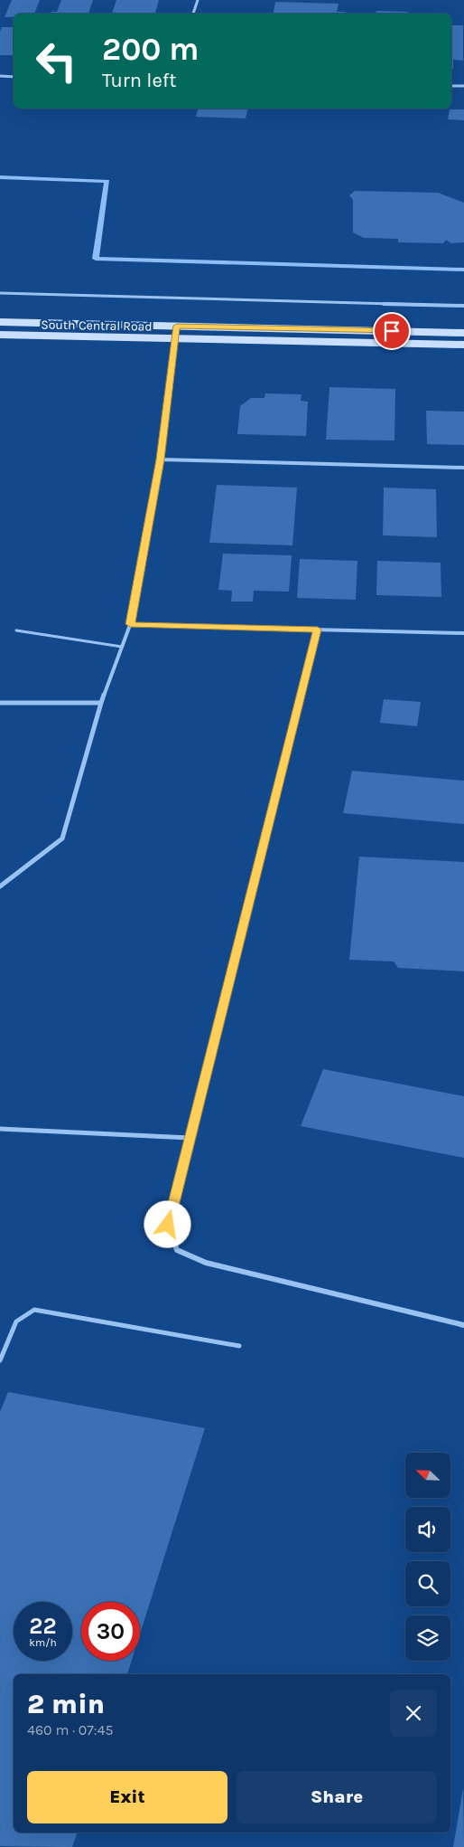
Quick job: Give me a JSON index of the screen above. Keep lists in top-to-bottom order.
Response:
{
  "streets": {
    "main road": ["South Central Road"]
  },
  "north": "top left",
  "page": {
    "turn": ["200 m", "Turn left"],
    "speed": "22 km/h",
    "limit": "30",
    "heading": ["2 min", "460 m · 07:45"],
    "buttons": ["Exit", "Share"]
  }
}
